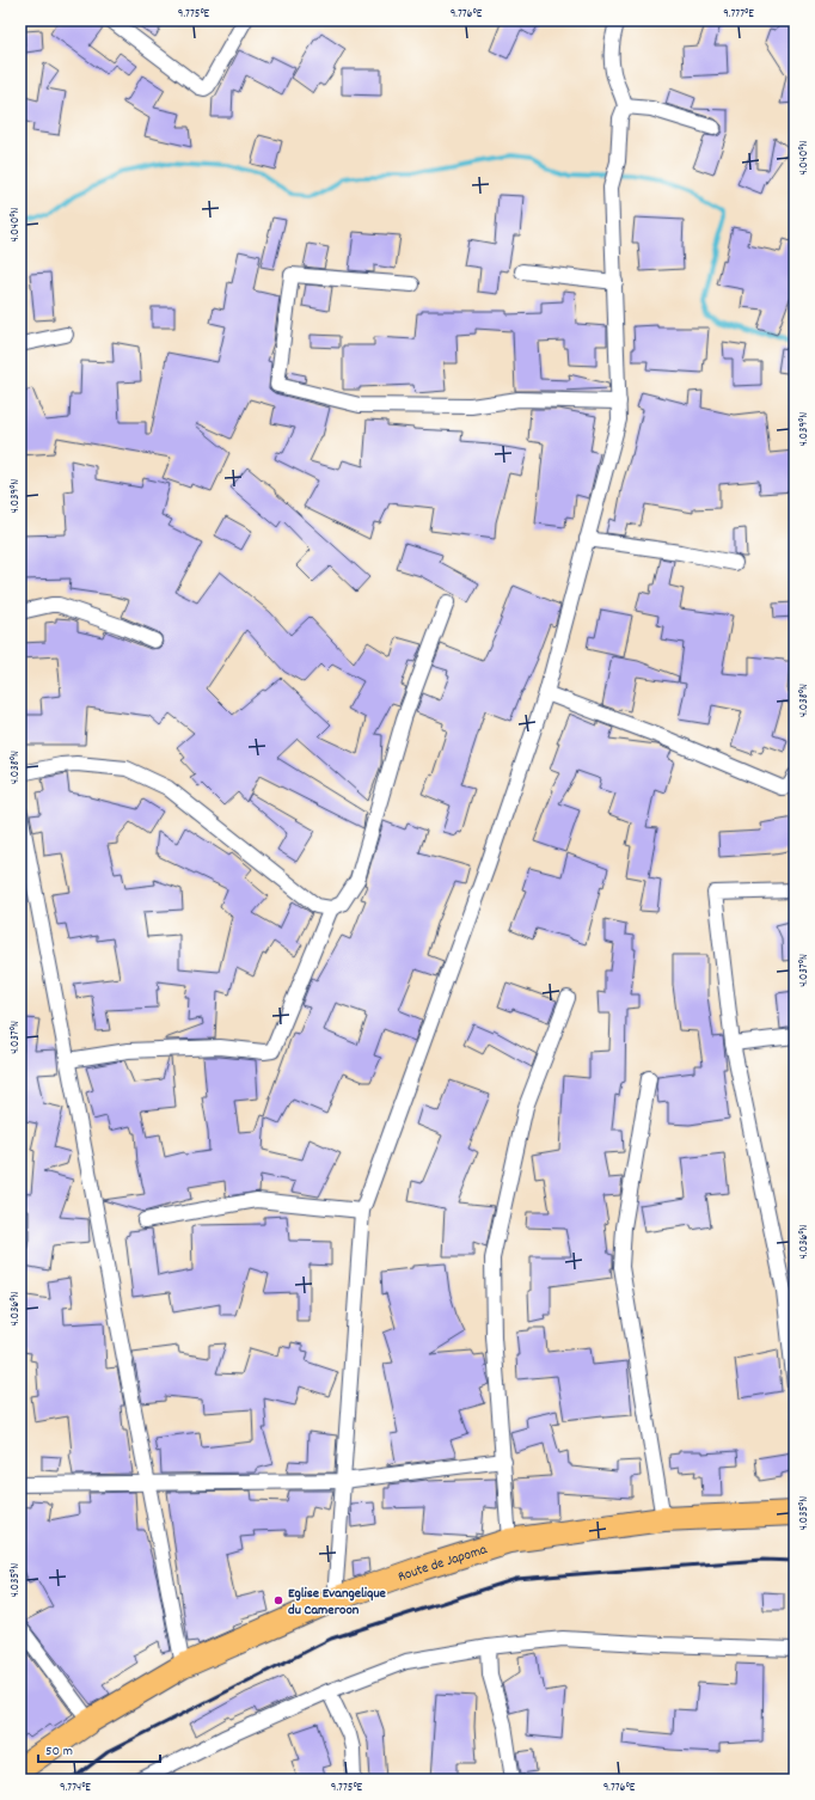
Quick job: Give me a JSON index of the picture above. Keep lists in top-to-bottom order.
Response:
{
  "streets": {
    "main road": ["Route de Japoma"]
  },
  "places": ["Eglise Evangelique du Cameroon"],
  "scale_bar": "50 m",
  "coordinates": [
    "9.775°E",
    "9.776°E",
    "9.777°E",
    "4.040°N",
    "4.039°N",
    "4.038°N",
    "4.037°N",
    "4.036°N",
    "4.035°N",
    "9.774°E"
  ]
}
